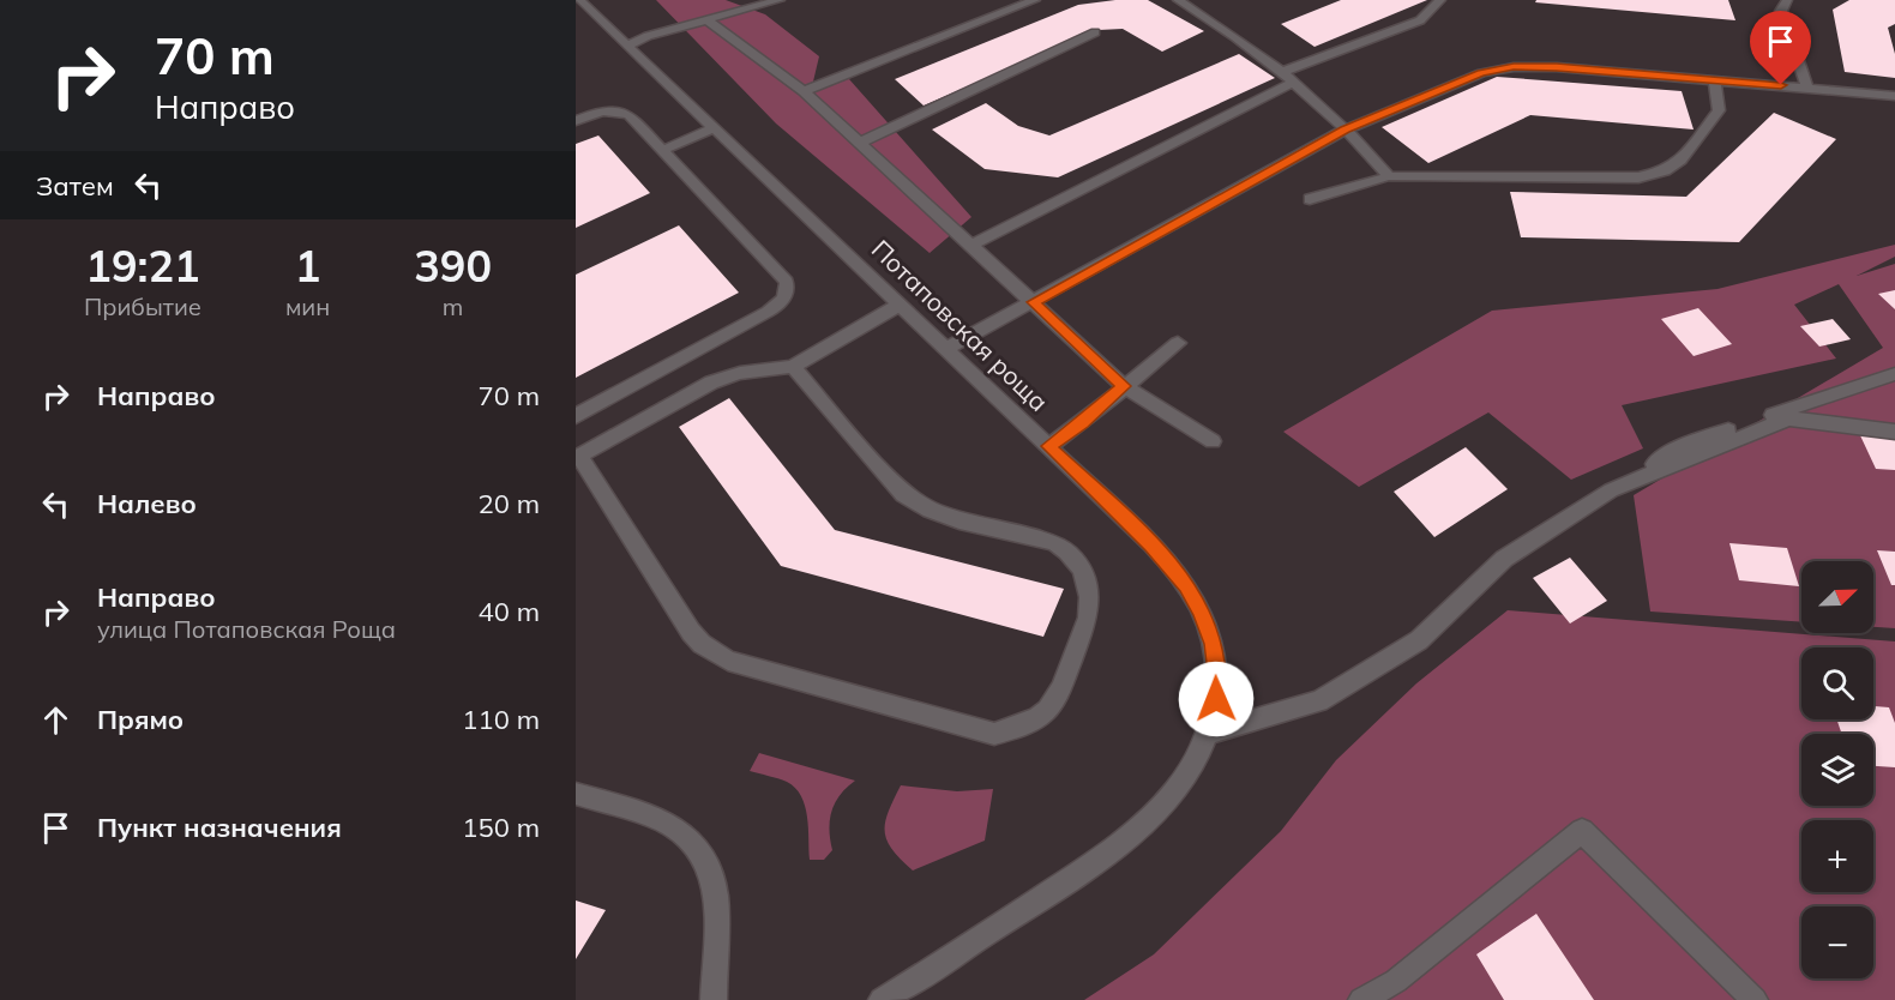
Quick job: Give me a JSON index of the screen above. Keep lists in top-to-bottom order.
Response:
{
  "streets": {
    "street": ["Потаповская роща"]
  },
  "north": "top right",
  "page": {
    "turn": ["70 m", "Направо"],
    "then": "Затем",
    "eta": [
      "19:21",
      "Прибытие",
      "1",
      "мин",
      "390",
      "m"
    ],
    "list": [
      {
        "name": "Направо",
        "value": "70 m"
      },
      {
        "name": "Налево",
        "value": "20 m"
      },
      {
        "name": "Направо",
        "note": "улица Потаповская Роща",
        "value": "40 m"
      },
      {
        "name": "Прямо",
        "value": "110 m"
      },
      {
        "name": "Пункт назначения",
        "value": "150 m"
      }
    ],
    "map_buttons": ["+", "−"]
  }
}
